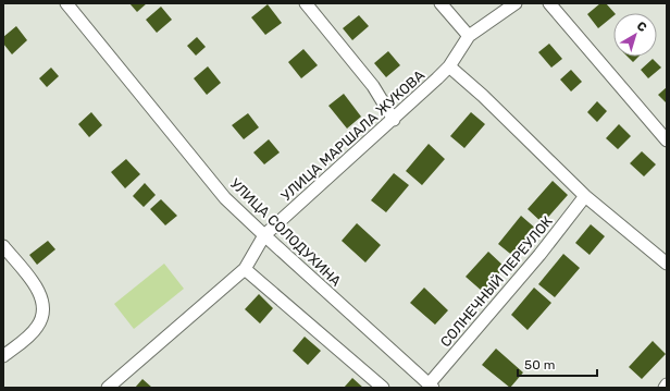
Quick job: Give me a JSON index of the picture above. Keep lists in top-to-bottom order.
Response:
{
  "streets": {
    "street": ["УЛИЦА МАРШАЛА ЖУКОВА", "УЛИЦА СОЛОДУХИНА", "СОЛНЕЧНЫЙ ПЕРЕУЛОК"]
  },
  "crossings": [
    ["УЛИЦА МАРШАЛА ЖУКОВА", "УЛИЦА СОЛОДУХИНА"],
    ["УЛИЦА СОЛОДУХИНА", "СОЛНЕЧНЫЙ ПЕРЕУЛОК"]
  ],
  "scale_bar": "50 m",
  "north": "top right"
}
